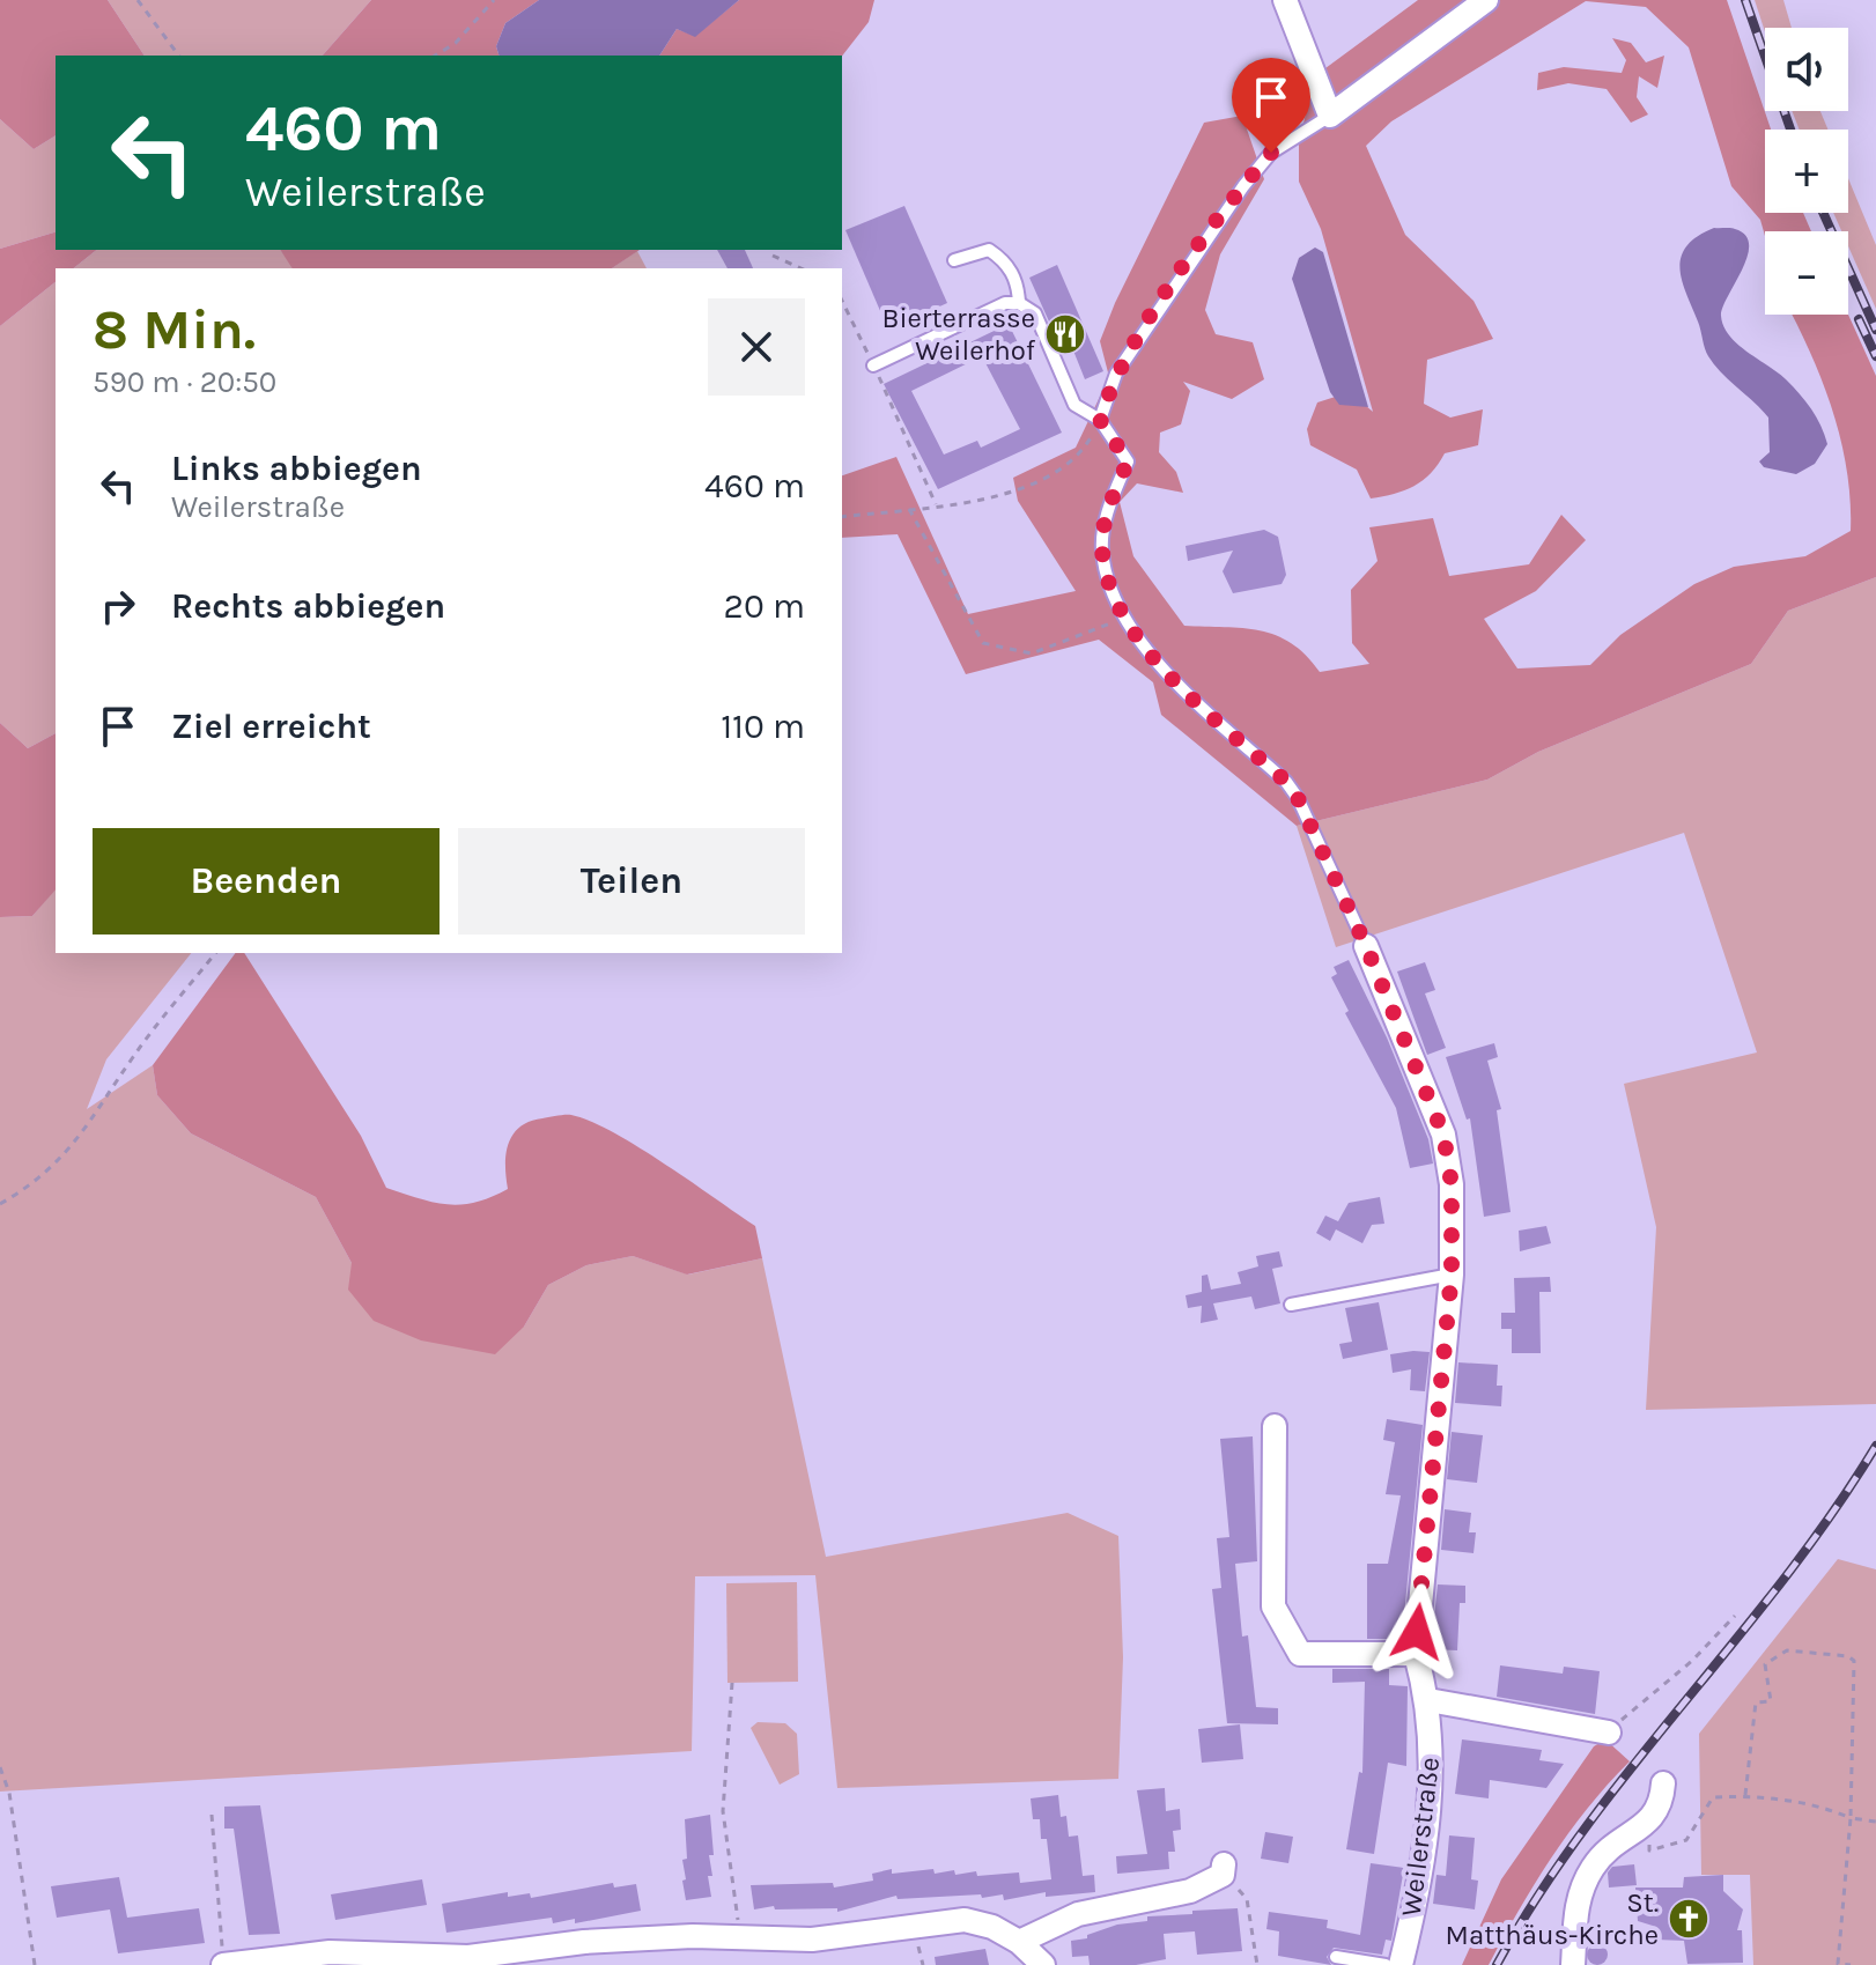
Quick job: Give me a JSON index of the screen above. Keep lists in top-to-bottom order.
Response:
{
  "streets": {
    "street": ["Weilerstraße"]
  },
  "places": {
    "restaurant": ["Bierterrasse Weilerhof"],
    "church": ["St. Matthäus-Kirche"]
  },
  "page": {
    "map_buttons": ["+", "−"],
    "turn": ["460 m", "Weilerstraße"],
    "heading": ["8 Min.", "590 m · 20:50"],
    "list": [
      {
        "name": "Links abbiegen",
        "note": "Weilerstraße",
        "value": "460 m"
      },
      {
        "name": "Rechts abbiegen",
        "value": "20 m"
      },
      {
        "name": "Ziel erreicht",
        "value": "110 m"
      }
    ],
    "buttons": ["Beenden", "Teilen"]
  }
}
